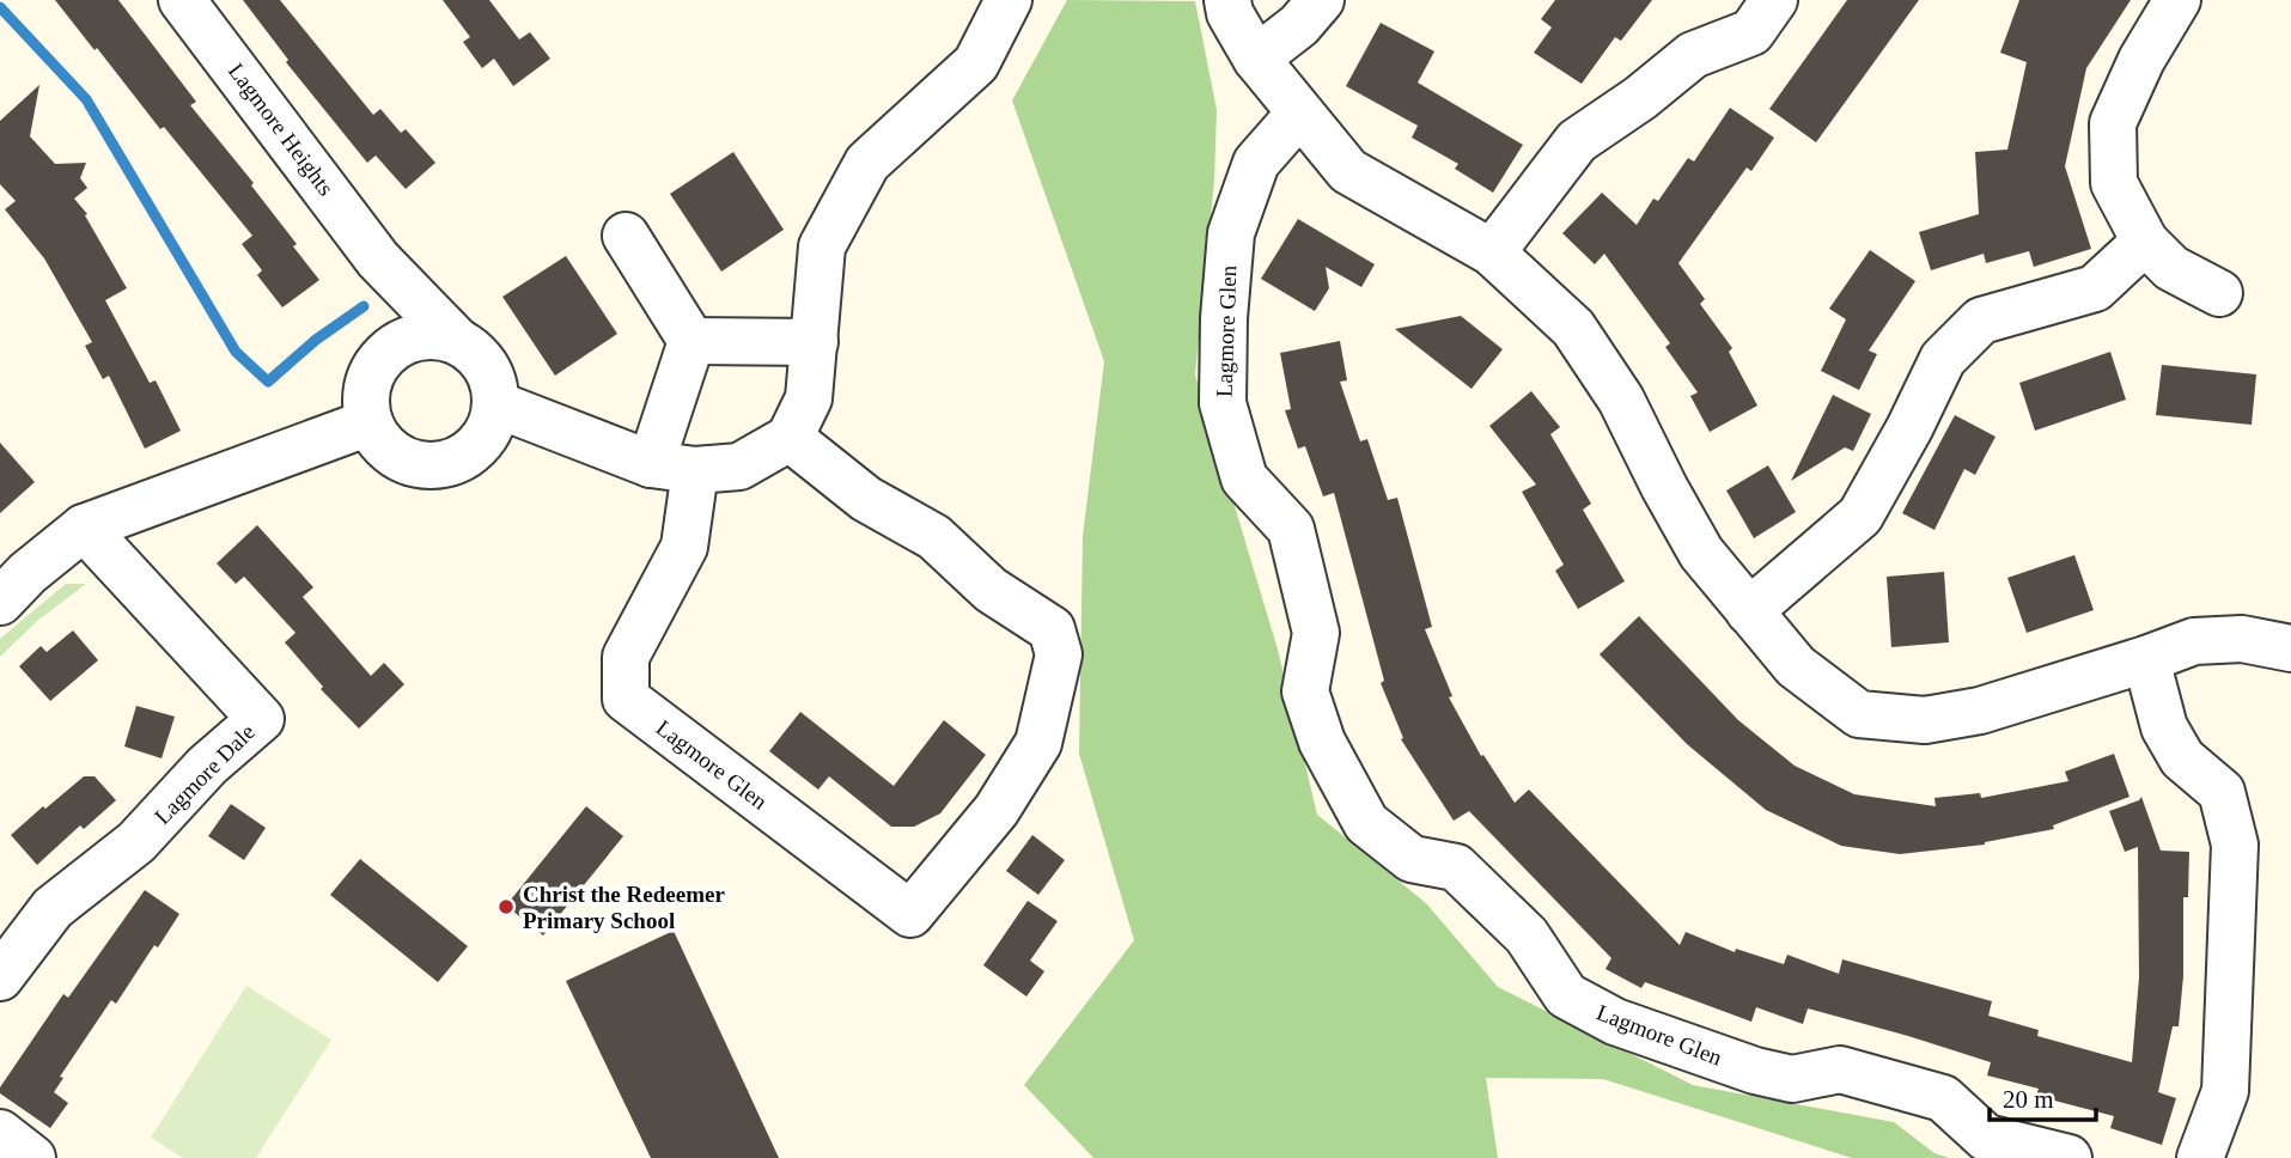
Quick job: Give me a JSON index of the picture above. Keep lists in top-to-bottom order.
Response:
{
  "streets": {
    "street": ["Lagmore Heights", "Lagmore Glen", "Lagmore Dale"]
  },
  "places": ["Christ the Redeemer Primary School"],
  "scale_bar": "20 m"
}
